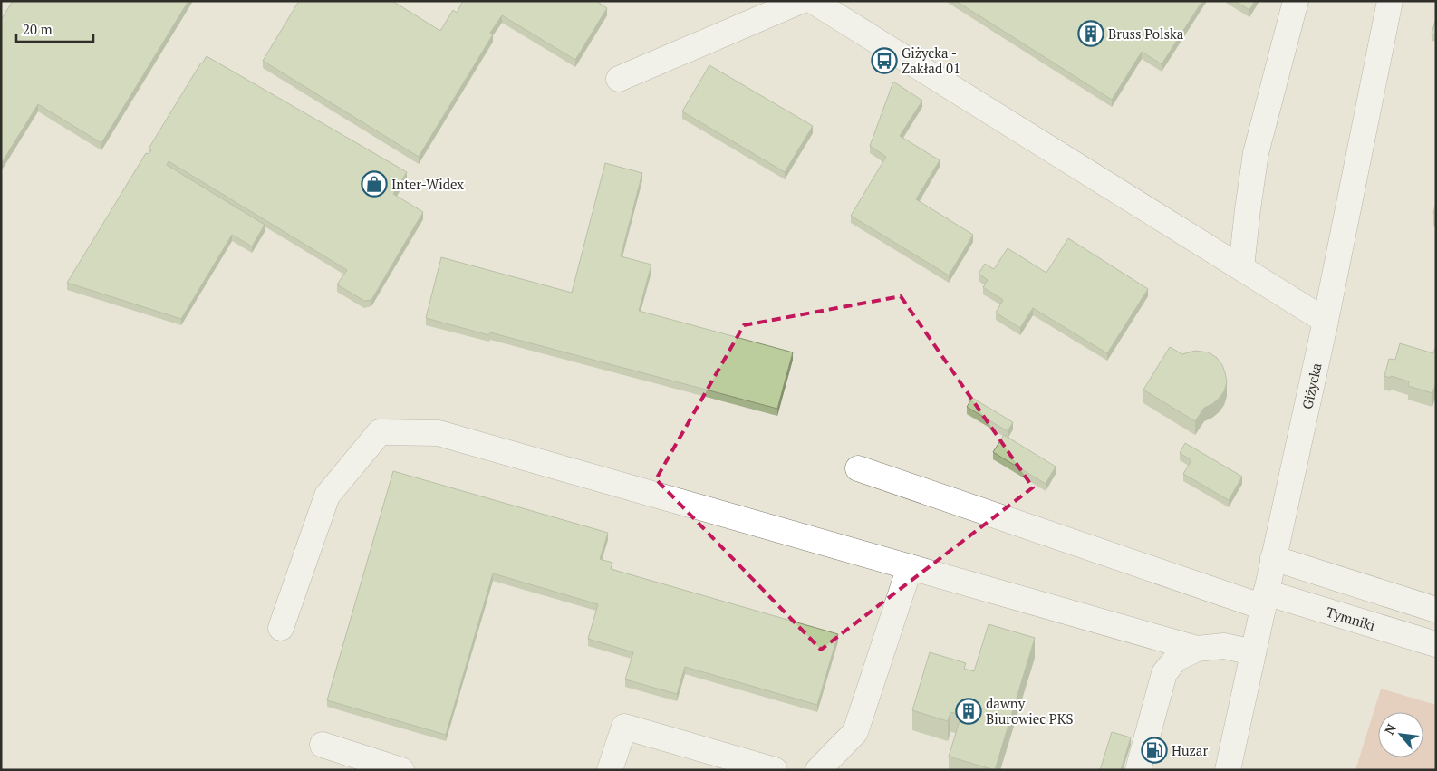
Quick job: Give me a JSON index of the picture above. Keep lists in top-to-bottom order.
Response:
{
  "streets": {
    "street": ["Giżycka", "Tymniki"]
  },
  "crossings": [
    ["Giżycka", "Tymniki"]
  ],
  "places": {
    "building": ["Bruss Polska", "dawny Biurowiec PKS"],
    "bus stop": ["Giżycka - Zakład 01"],
    "shop": ["Inter-Widex"],
    "fuel station": ["Huzar"]
  },
  "scale_bar": "20 m",
  "north": "top left"
}
